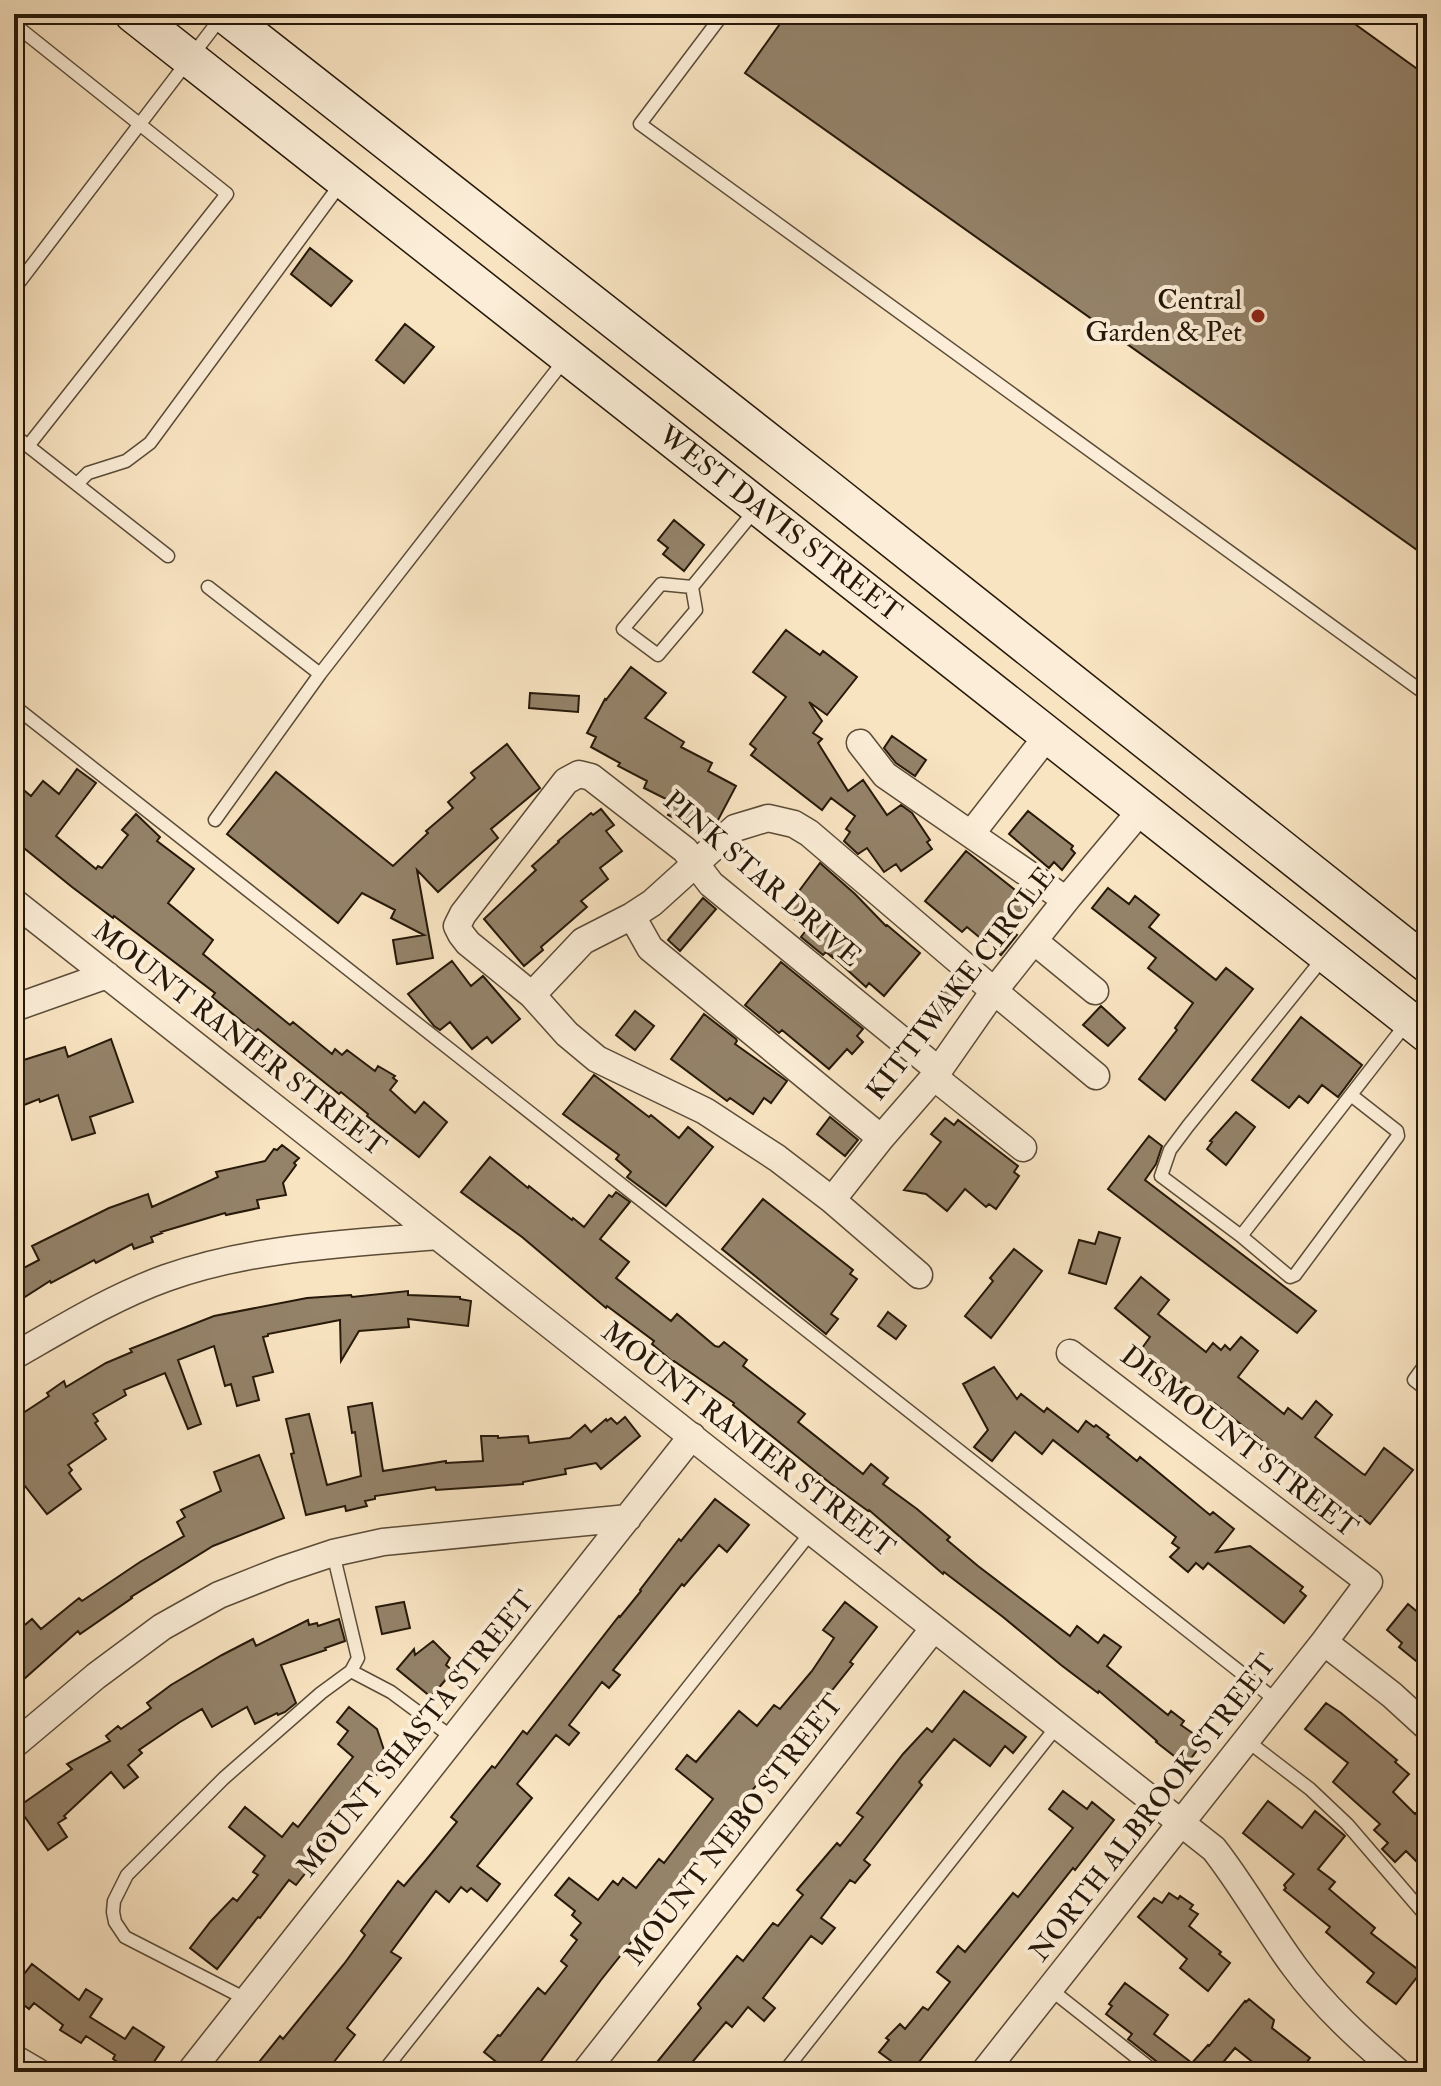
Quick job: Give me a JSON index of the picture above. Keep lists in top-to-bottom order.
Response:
{
  "streets": {
    "main road": ["WEST DAVIS STREET"],
    "street": [
      "PINK STAR DRIVE",
      "KITTIWAKE CIRCLE",
      "MOUNT RANIER STREET",
      "DISMOUNT STREET",
      "MOUNT SHASTA STREET",
      "NORTH ALBROOK STREET",
      "MOUNT NEBO STREET"
    ]
  },
  "crossings": [
    ["WEST DAVIS STREET", "KITTIWAKE CIRCLE"],
    ["PINK STAR DRIVE", "KITTIWAKE CIRCLE"],
    ["MOUNT RANIER STREET", "MOUNT SHASTA STREET"],
    ["MOUNT RANIER STREET", "NORTH ALBROOK STREET"],
    ["MOUNT RANIER STREET", "MOUNT NEBO STREET"],
    ["DISMOUNT STREET", "NORTH ALBROOK STREET"]
  ],
  "places": ["Central Garden & Pet"]
}
